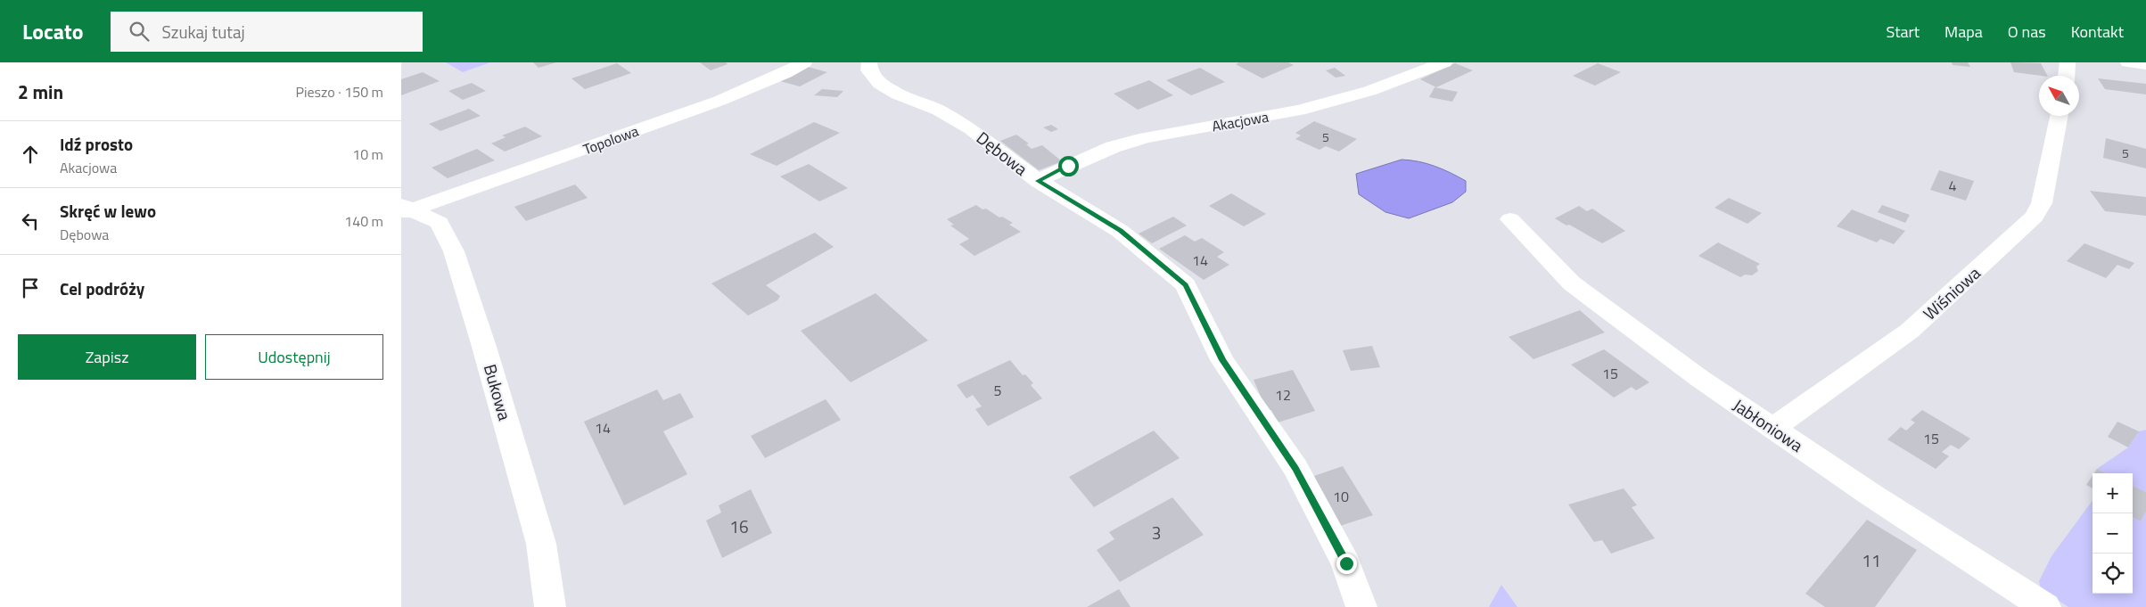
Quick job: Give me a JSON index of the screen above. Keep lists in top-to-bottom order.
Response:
{
  "streets": {
    "street": [
      "Akacjowa",
      "Topolowa",
      "Dębowa",
      "Wiśniowa",
      "Bukowa",
      "Jabłoniowa"
    ]
  },
  "crossings": [
    ["Akacjowa", "Dębowa"],
    ["Wiśniowa", "Jabłoniowa"]
  ],
  "house_numbers": [
    "5",
    "5",
    "4",
    "14",
    "15",
    "5",
    "12",
    "14",
    "15",
    "10",
    "16",
    "3",
    "11"
  ],
  "north": "top left",
  "page": {
    "header": "Locato",
    "search": "Szukaj tutaj",
    "nav": [
      "Start",
      "Mapa",
      "O nas",
      "Kontakt"
    ],
    "heading": ["2 min", "Pieszo · 150 m"],
    "list": [
      ["Idź prosto", "Akacjowa", "10 m"],
      ["Skręć w lewo", "Dębowa", "140 m"],
      "Cel podróży"
    ],
    "buttons": ["Zapisz", "Udostępnij"],
    "map_buttons": ["+", "−"]
  }
}
